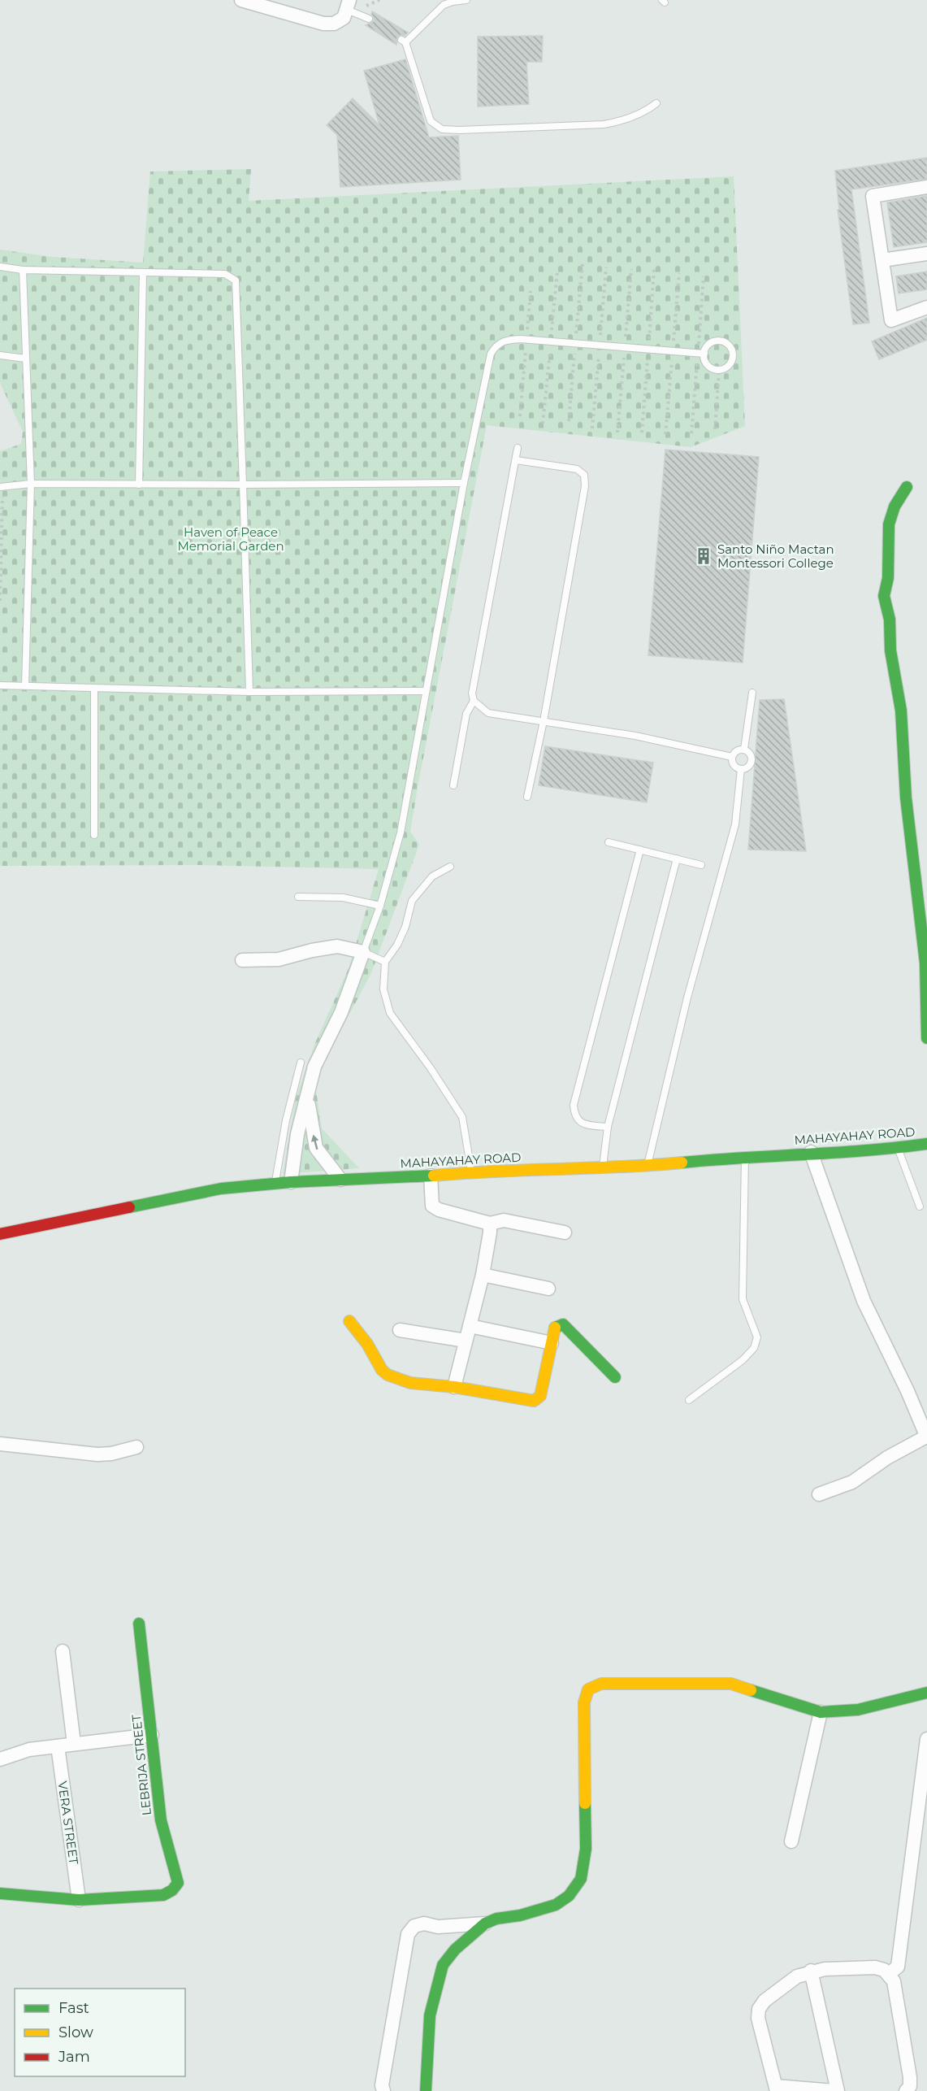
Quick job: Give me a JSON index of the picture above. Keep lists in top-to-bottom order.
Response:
{
  "streets": {
    "street": ["MAHAYAHAY ROAD", "LEBRIJA STREET", "VERA STREET"]
  },
  "crossings": [
    ["LEBRIJA STREET", "VERA STREET"]
  ],
  "parks": ["Haven of Peace Memorial Garden"],
  "places": {
    "building": ["Santo Niño Mactan Montessori College"]
  },
  "legend": ["Fast", "Slow", "Jam"]
}
